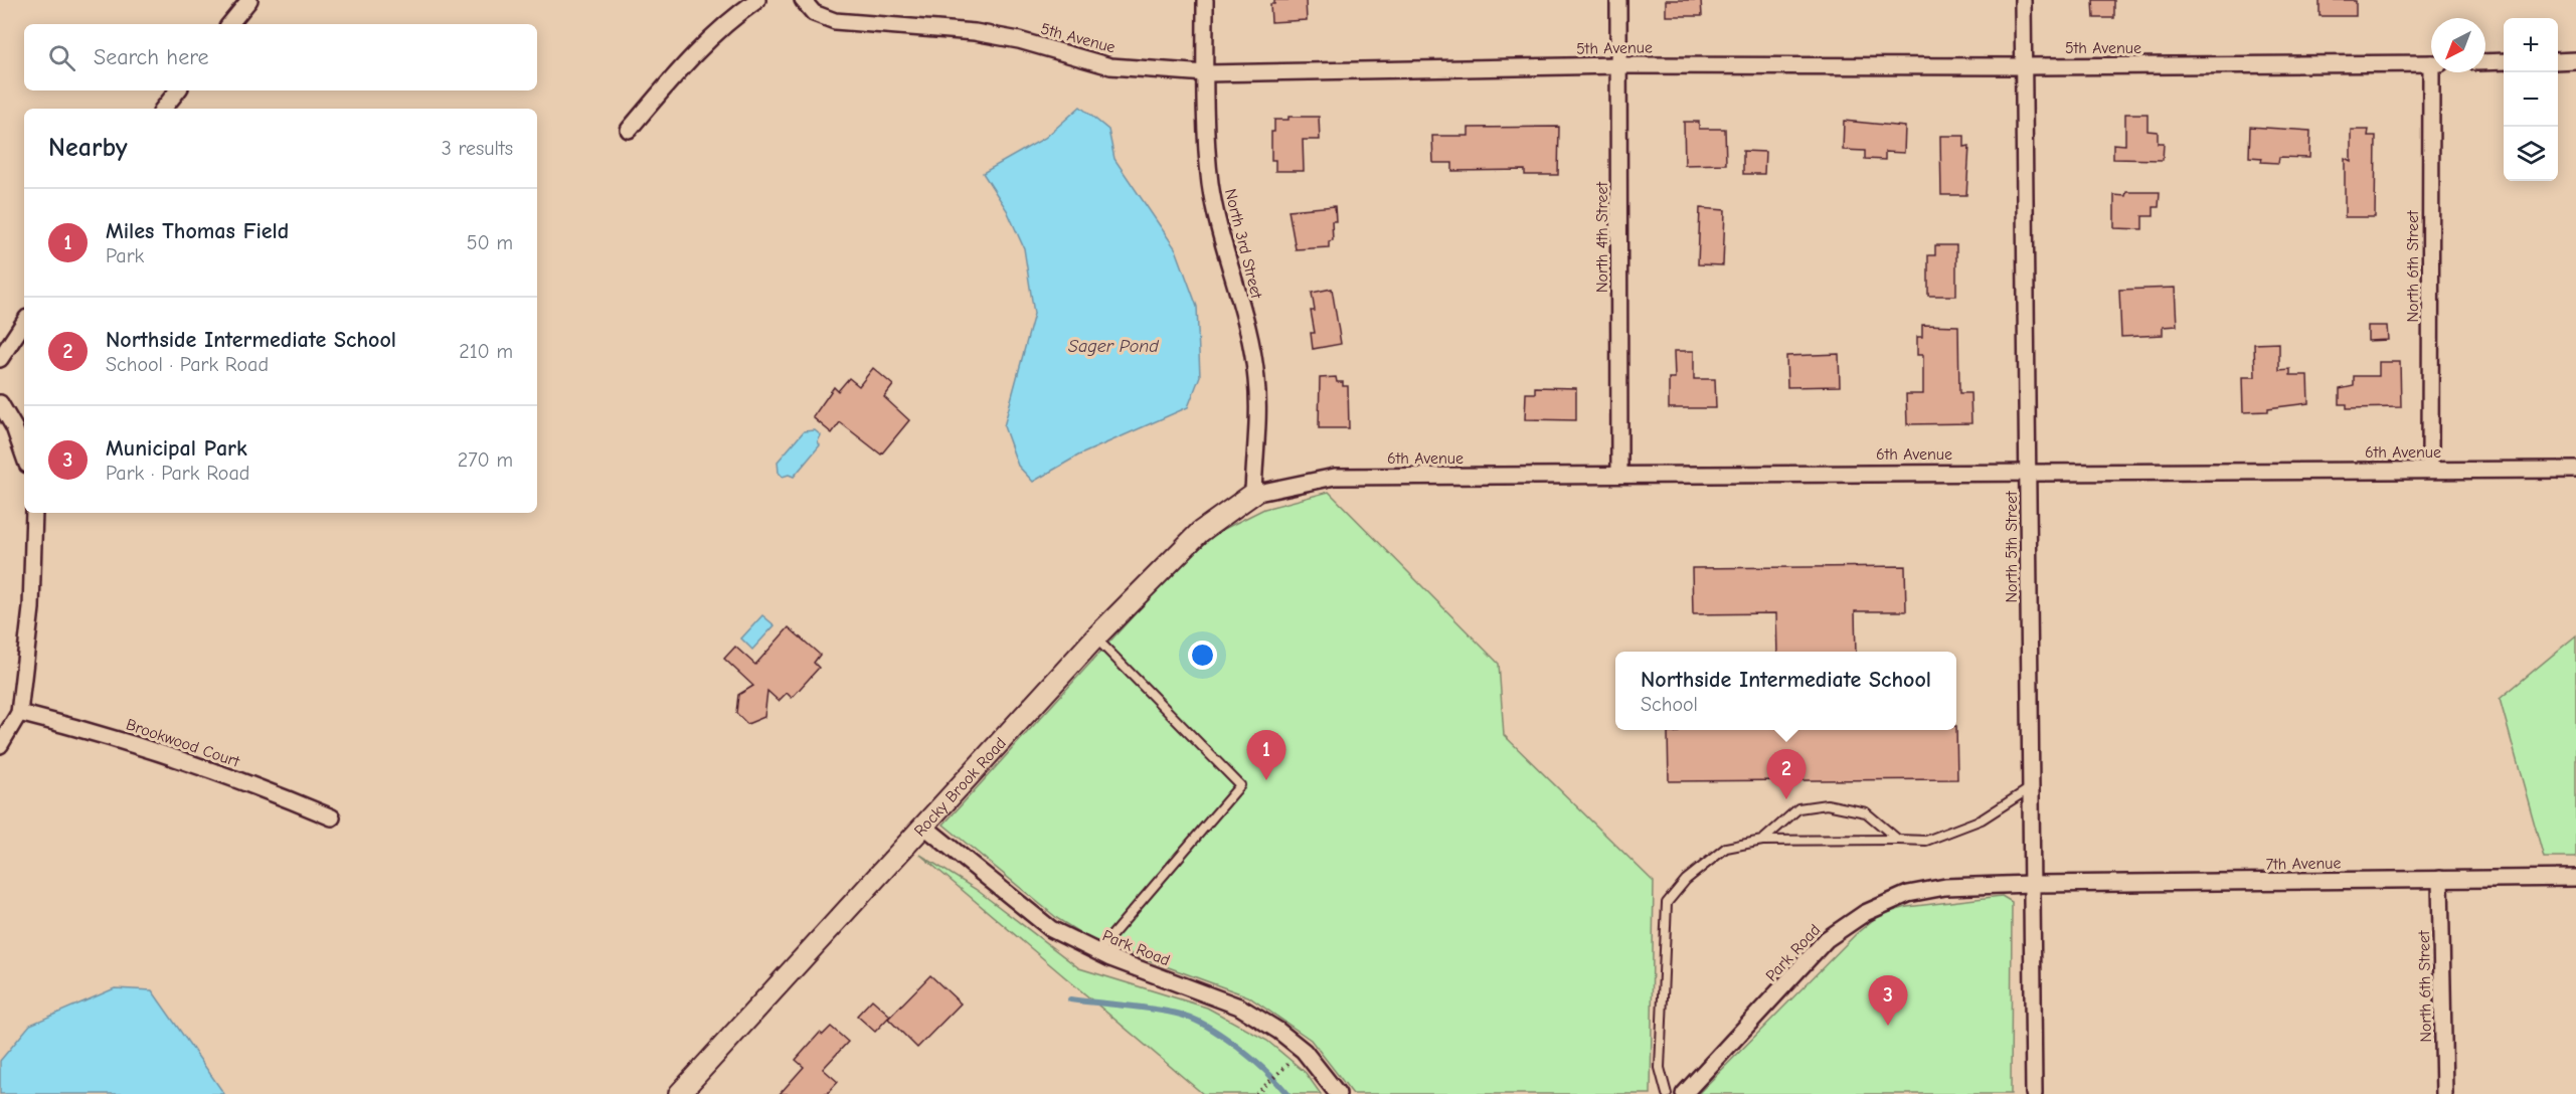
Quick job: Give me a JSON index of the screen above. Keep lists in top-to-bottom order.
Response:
{
  "streets": {
    "street": [
      "5th Avenue",
      "North 4th Street",
      "North 3rd Street",
      "North 6th Street",
      "6th Avenue",
      "North 5th Street",
      "Brookwood Court",
      "Rocky Brook Road",
      "7th Avenue",
      "Park Road"
    ]
  },
  "crossings": [
    ["5th Avenue", "North 4th Street"],
    ["5th Avenue", "North 3rd Street"],
    ["5th Avenue", "North 5th Street"],
    ["North 4th Street", "6th Avenue"],
    ["North 3rd Street", "6th Avenue"],
    ["North 3rd Street", "Rocky Brook Road"],
    ["North 6th Street", "6th Avenue"],
    ["North 6th Street", "7th Avenue"],
    ["6th Avenue", "North 5th Street"],
    ["6th Avenue", "Rocky Brook Road"],
    ["North 5th Street", "7th Avenue"],
    ["North 5th Street", "Park Road"],
    ["Rocky Brook Road", "Park Road"],
    ["7th Avenue", "Park Road"]
  ],
  "water": ["Sager Pond"],
  "north": "bottom left",
  "page": {
    "map_buttons": ["+", "−"],
    "search": "Search here",
    "heading": ["Nearby", "3 results"],
    "list": [
      {
        "mark": "1",
        "name": "Miles Thomas Field",
        "note": "Park",
        "value": "50 m"
      },
      {
        "mark": "2",
        "name": "Northside Intermediate School",
        "note": "School · Park Road",
        "value": "210 m"
      },
      {
        "mark": "3",
        "name": "Municipal Park",
        "note": "Park · Park Road",
        "value": "270 m"
      }
    ],
    "popup": ["Northside Intermediate School", "School"],
    "pins": ["1", "2", "3"]
  }
}
